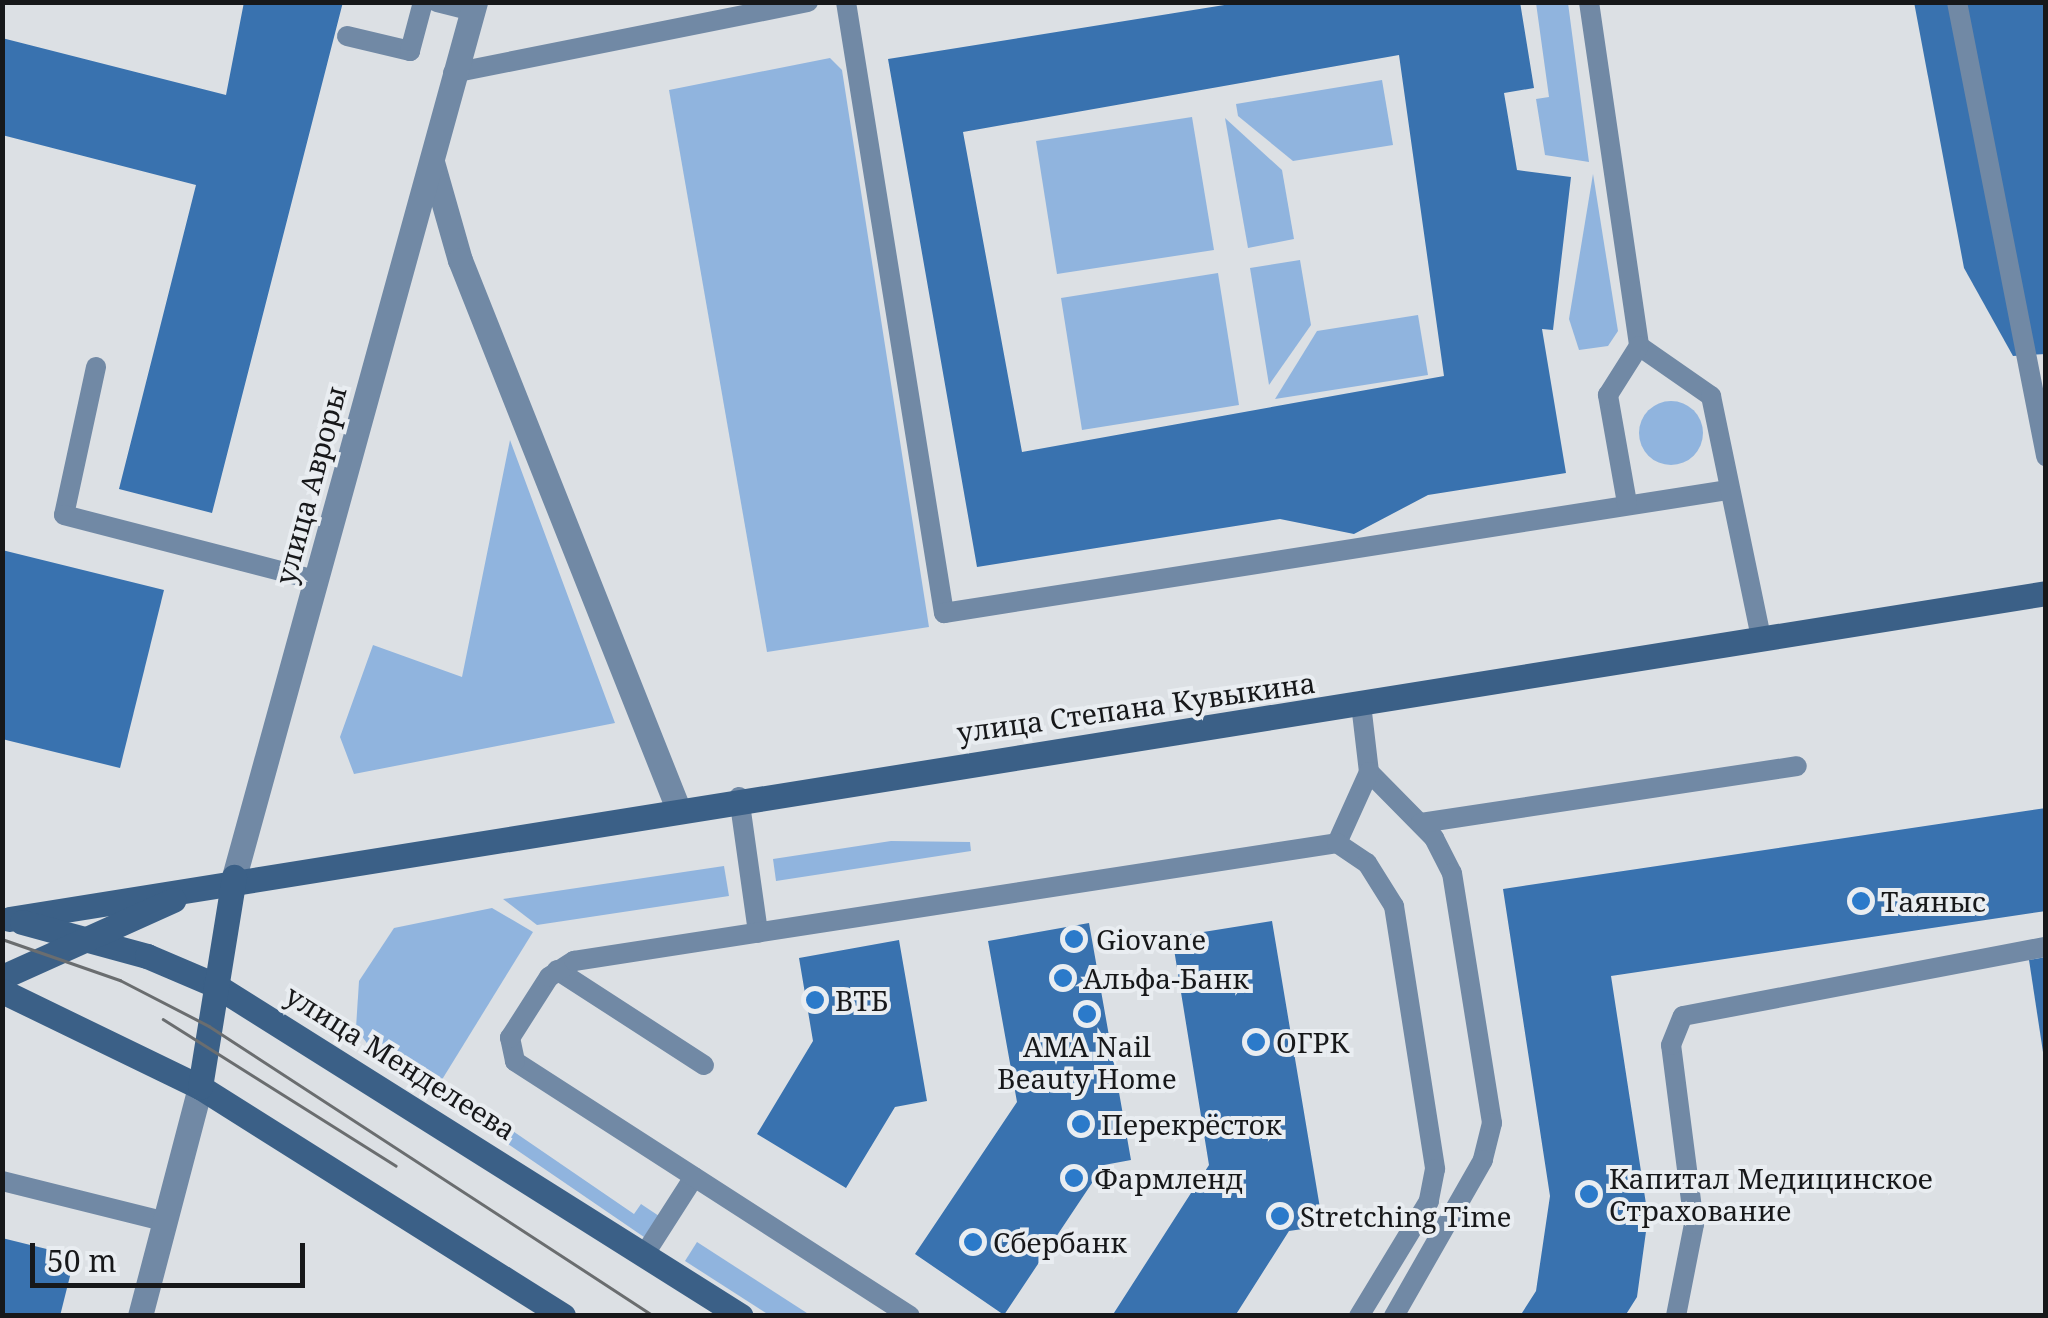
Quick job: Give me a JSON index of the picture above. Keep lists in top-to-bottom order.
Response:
{
  "streets": {
    "main road": ["улица Авроры", "улица Степана Кувыкина", "улица Менделеева"]
  },
  "crossings": [
    ["улица Авроры", "улица Степана Кувыкина"],
    ["улица Авроры", "улица Менделеева"],
    ["улица Степана Кувыкина", "улица Менделеева"]
  ],
  "places": [
    "Таяныс",
    "Giovane",
    "Альфа-Банк",
    "ВТБ",
    "AMA Nail Beauty Home",
    "ОГРК",
    "Перекрёсток",
    "Фармленд",
    "Капитал Медицинское Страхование",
    "Stretching Time",
    "Сбербанк"
  ],
  "scale_bar": "50 m"
}
